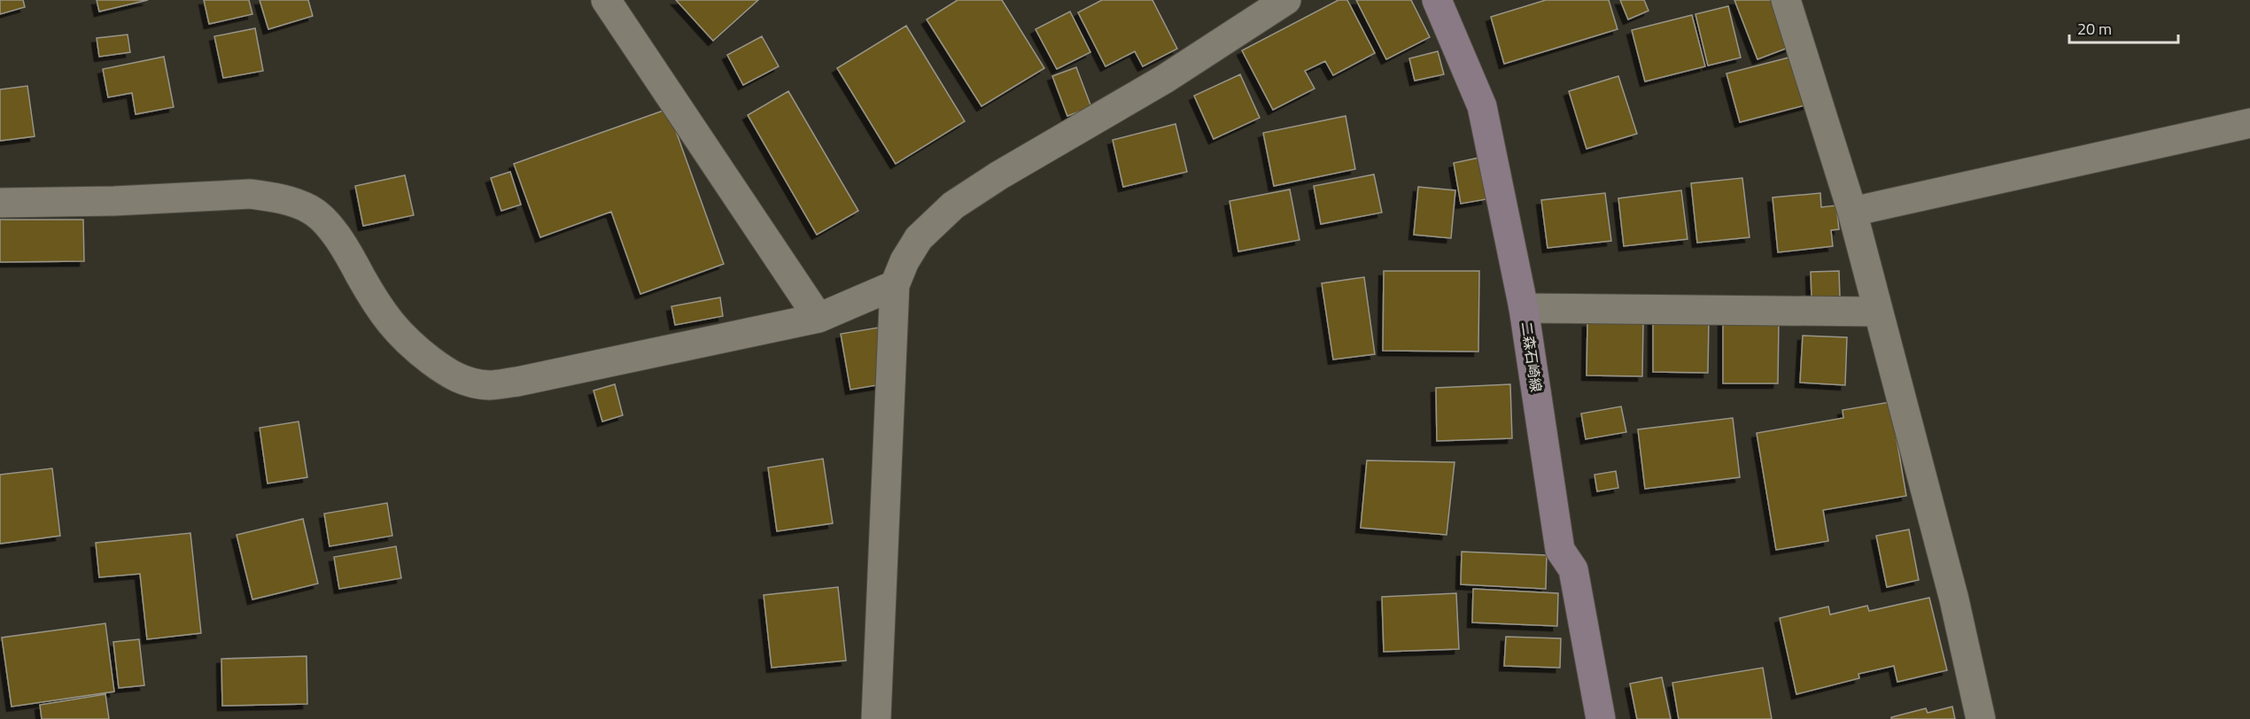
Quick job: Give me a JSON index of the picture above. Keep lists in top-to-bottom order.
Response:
{
  "streets": {
    "main road": ["二森石崎線"]
  },
  "scale_bar": "20 m"
}
